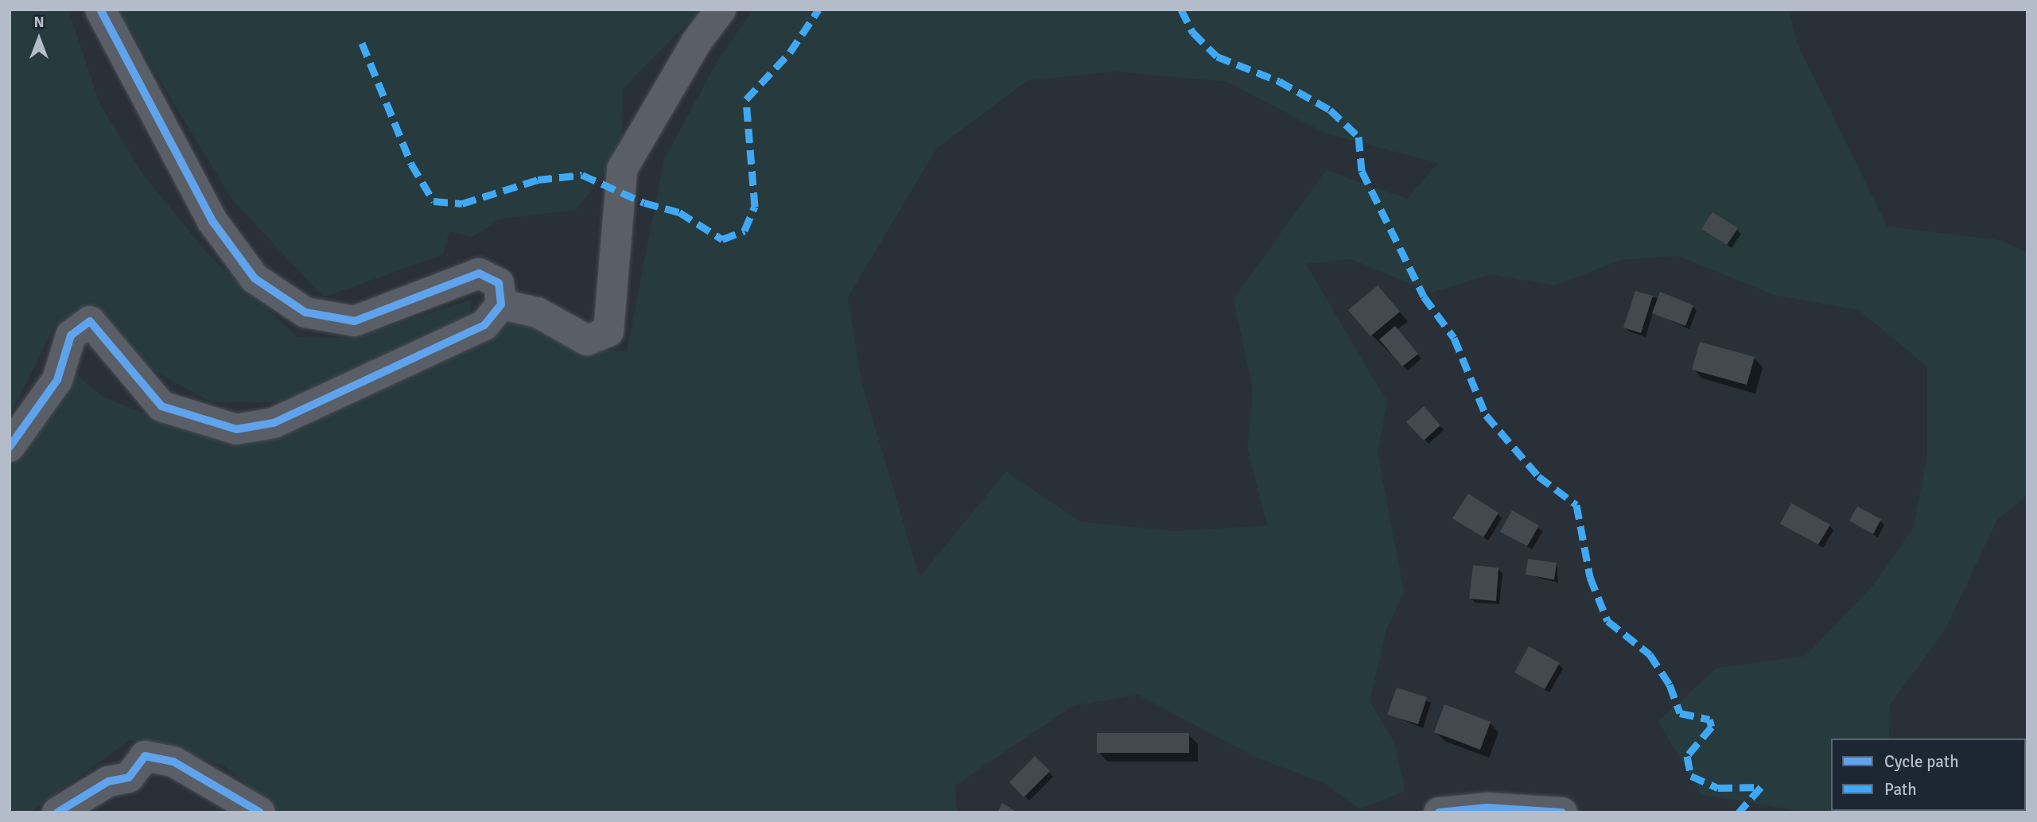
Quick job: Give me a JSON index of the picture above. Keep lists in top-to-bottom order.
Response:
{
  "legend": ["Cycle path", "Path"],
  "north": "top"
}
